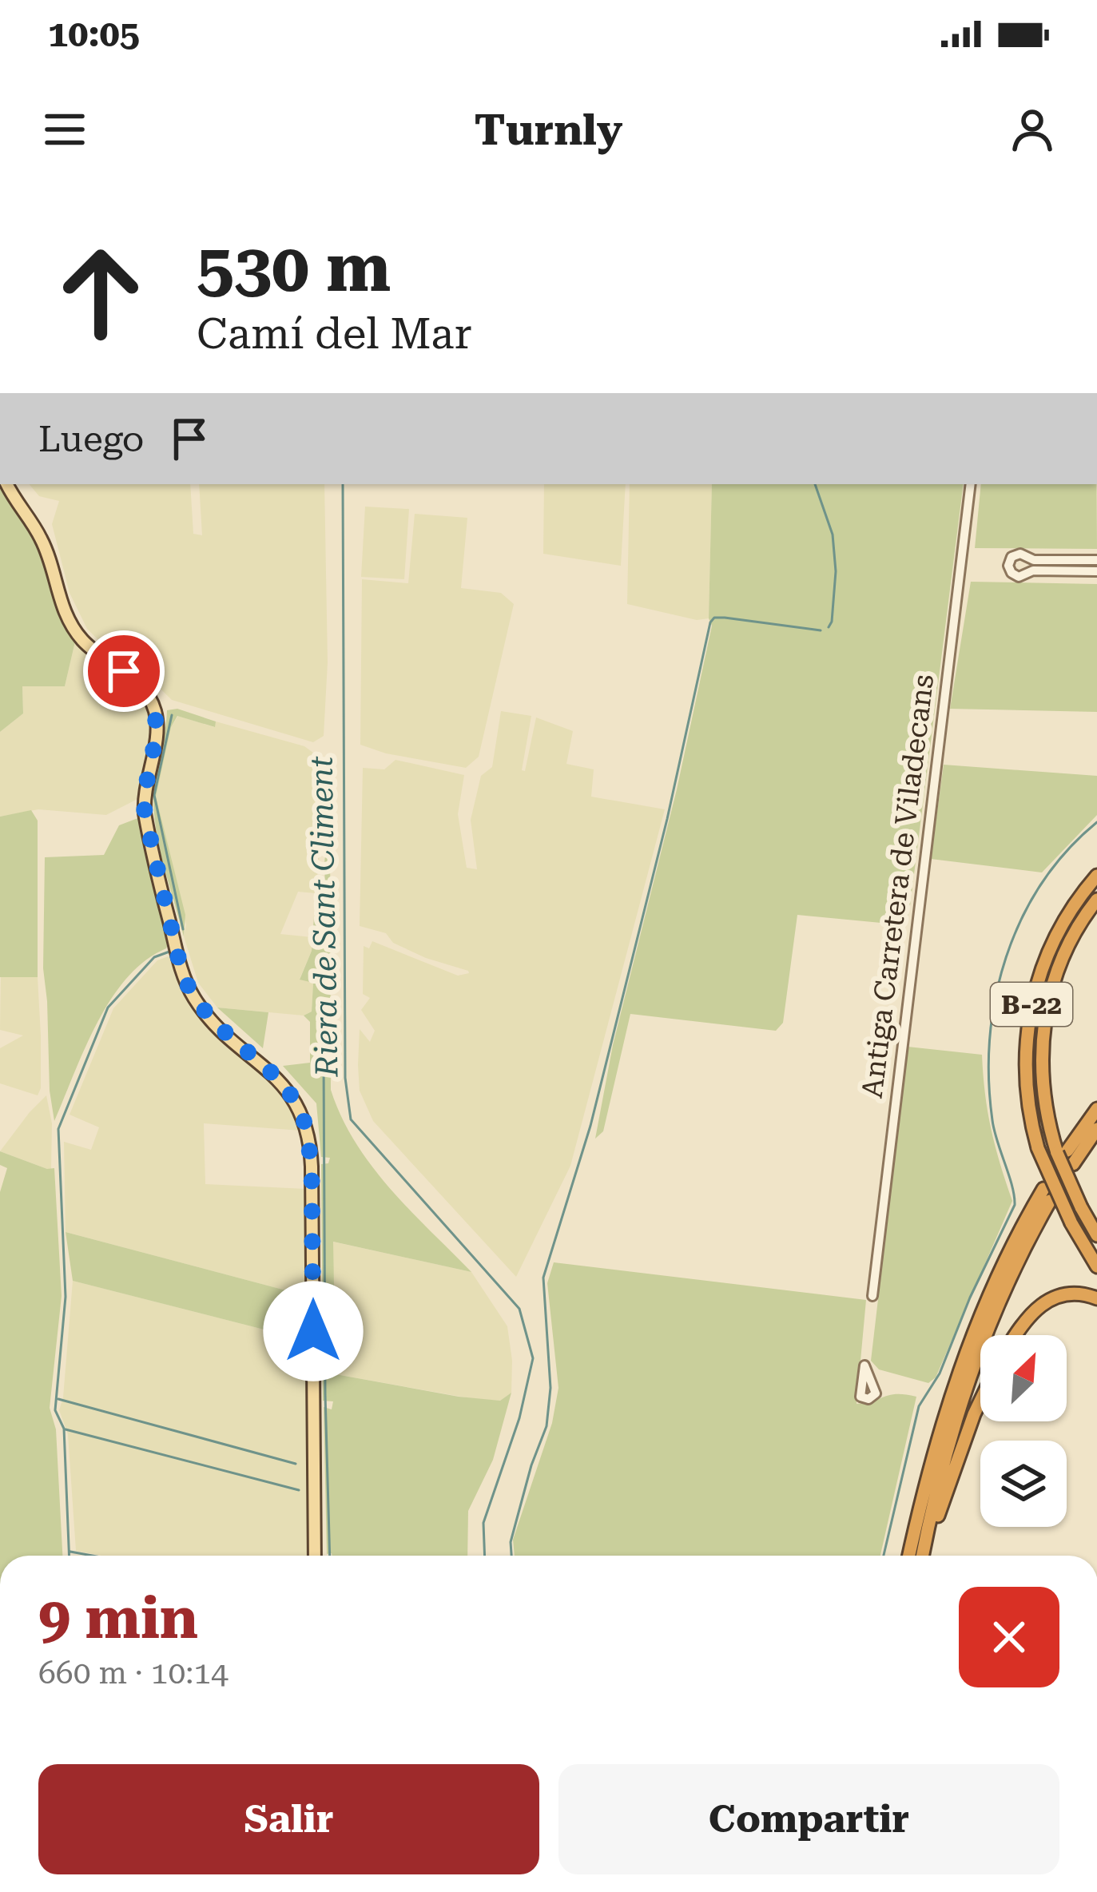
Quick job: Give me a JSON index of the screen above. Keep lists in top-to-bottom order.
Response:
{
  "streets": {
    "highway": ["B-22"],
    "street": ["Antiga Carretera de Viladecans"]
  },
  "water": ["Riera de Sant Climent"],
  "north": "top right",
  "page": {
    "status": "10:05",
    "header": "Turnly",
    "turn": ["530 m", "Camí del Mar"],
    "then": "Luego",
    "heading": ["9 min", "660 m · 10:14"],
    "buttons": ["Salir", "Compartir"]
  }
}
